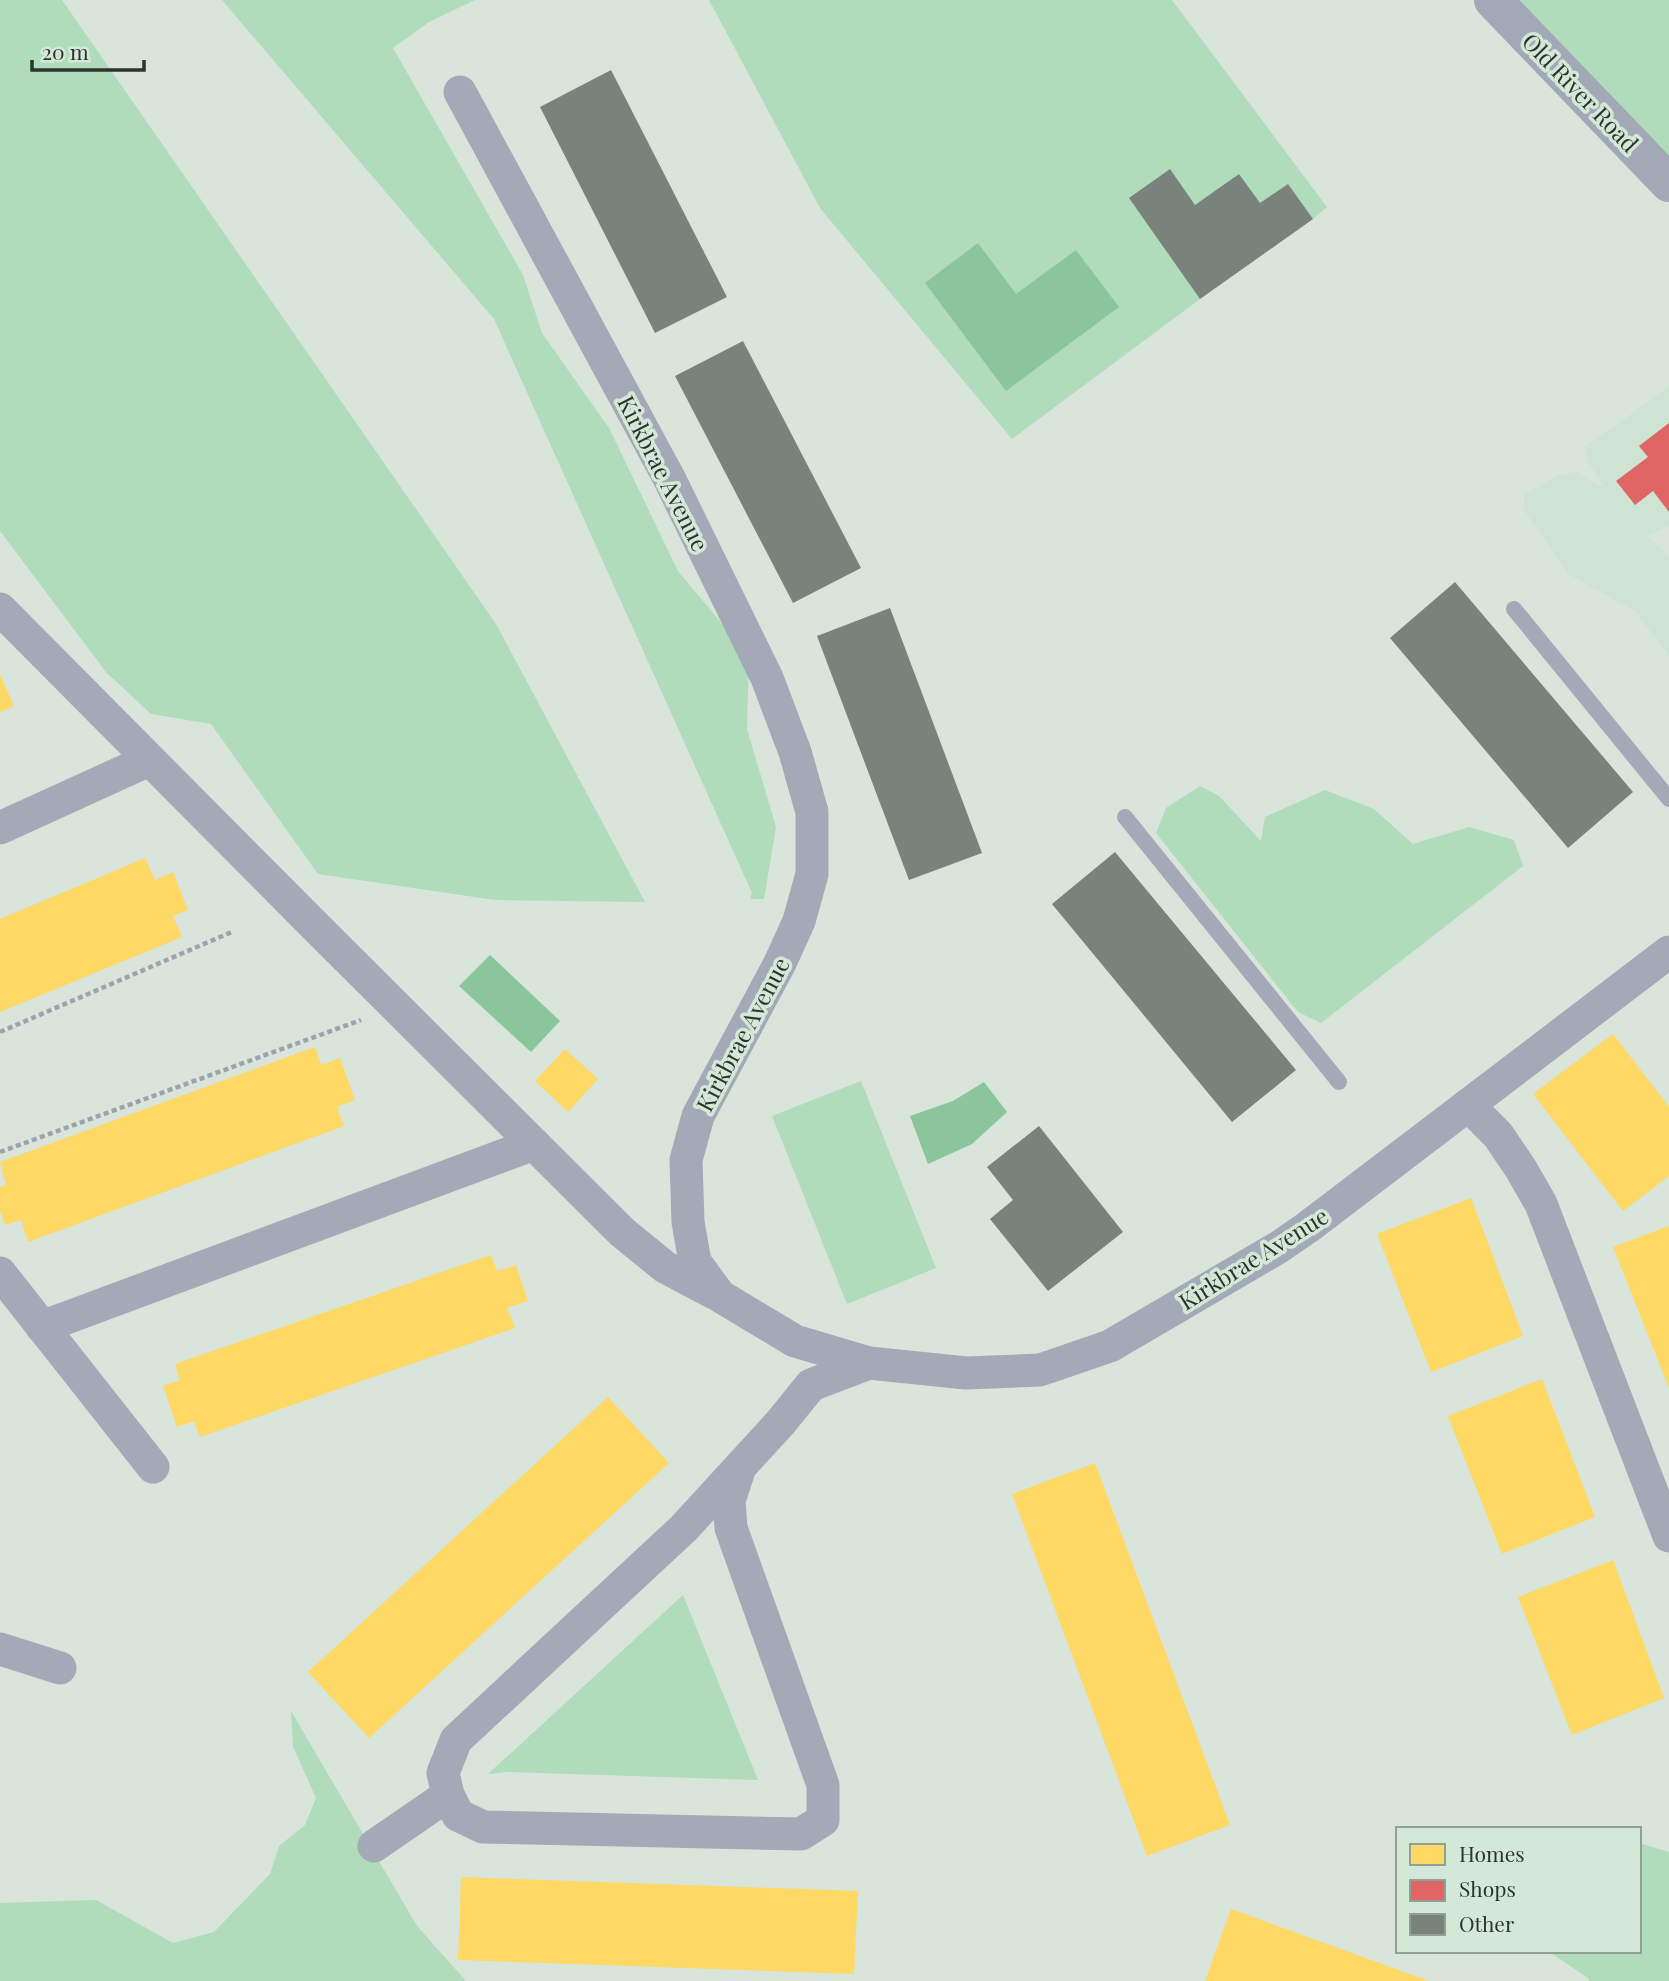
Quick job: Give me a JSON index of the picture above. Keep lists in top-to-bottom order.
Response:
{
  "streets": {
    "main road": ["Old River Road"],
    "street": ["Kirkbrae Avenue"]
  },
  "legend": ["Homes", "Shops", "Other"],
  "scale_bar": "20 m"
}
